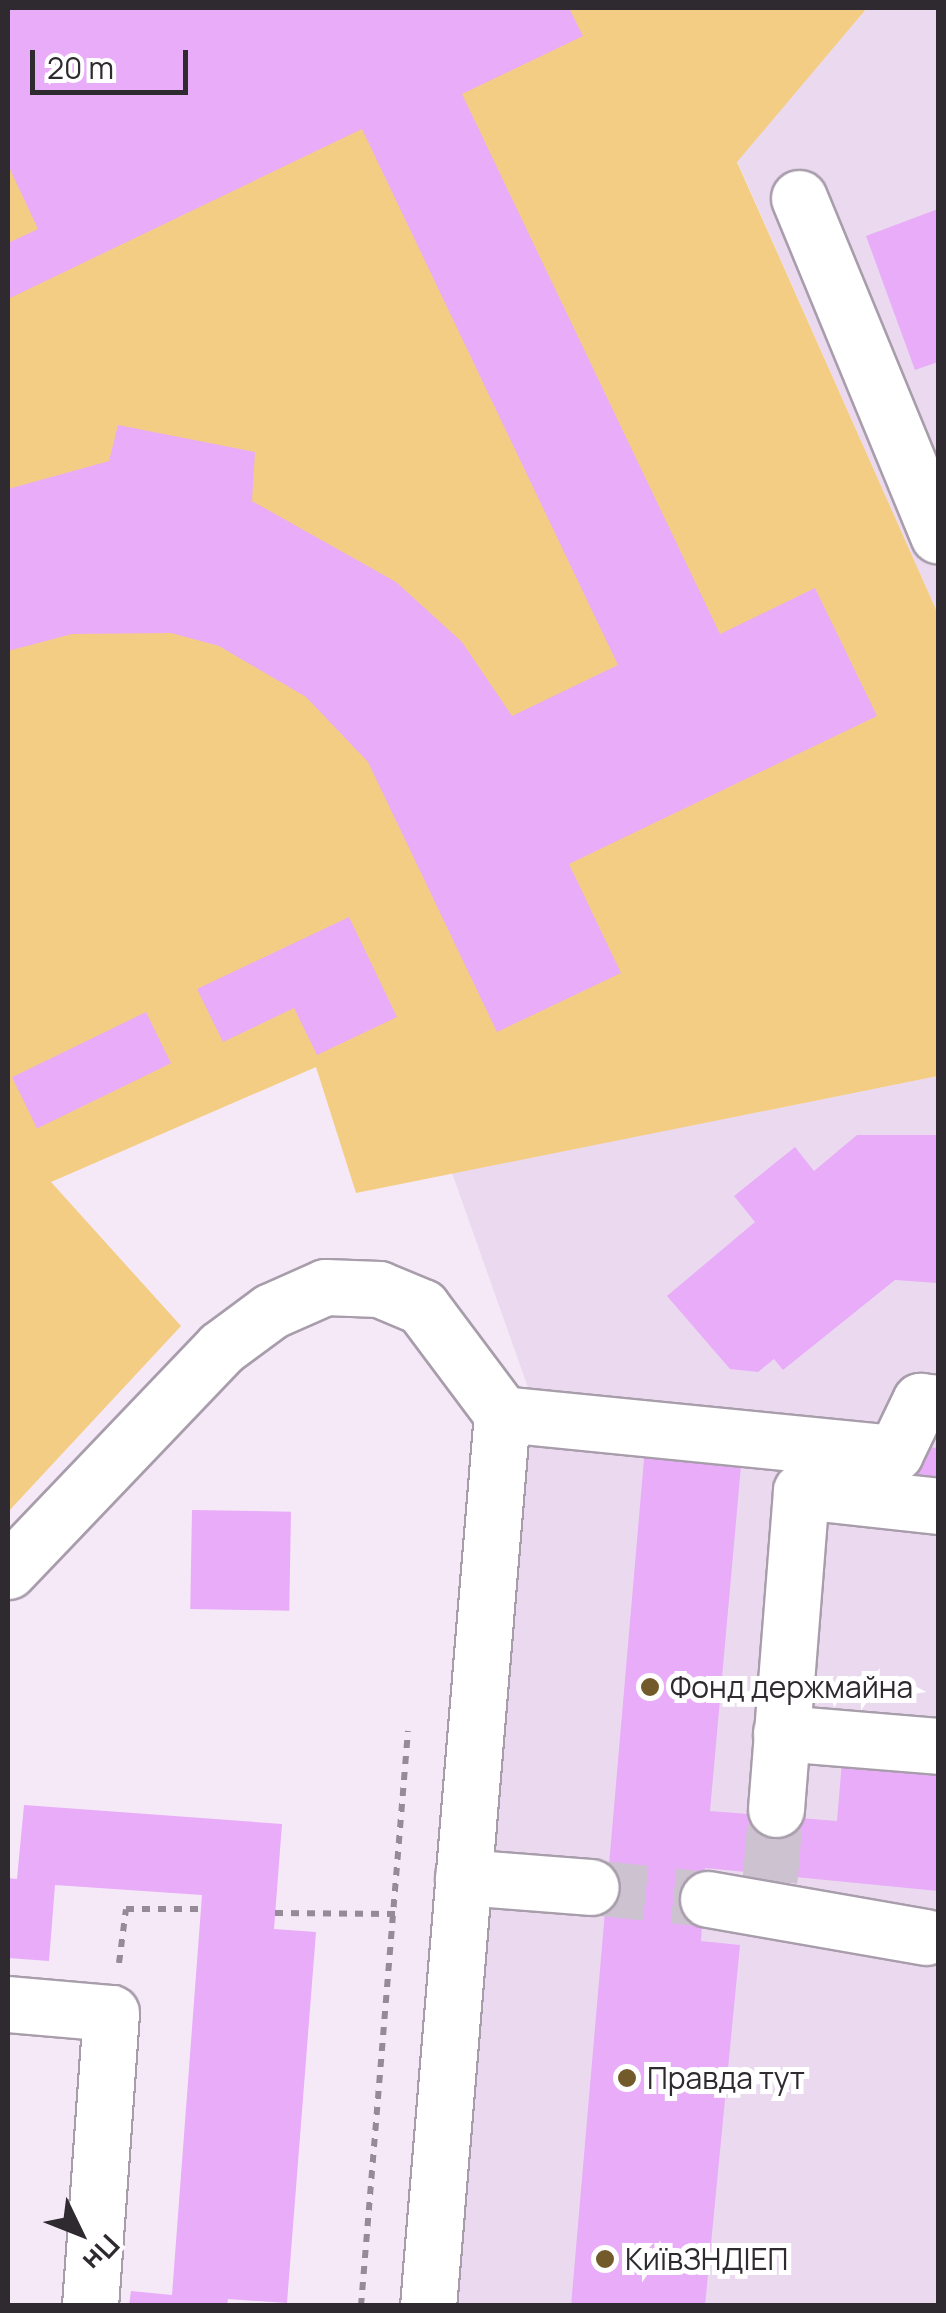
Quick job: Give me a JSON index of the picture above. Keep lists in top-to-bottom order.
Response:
{
  "places": ["Фонд держмайна", "Правда тут", "КиївЗНДІЕП"],
  "scale_bar": "20 m",
  "north": "bottom right"
}
